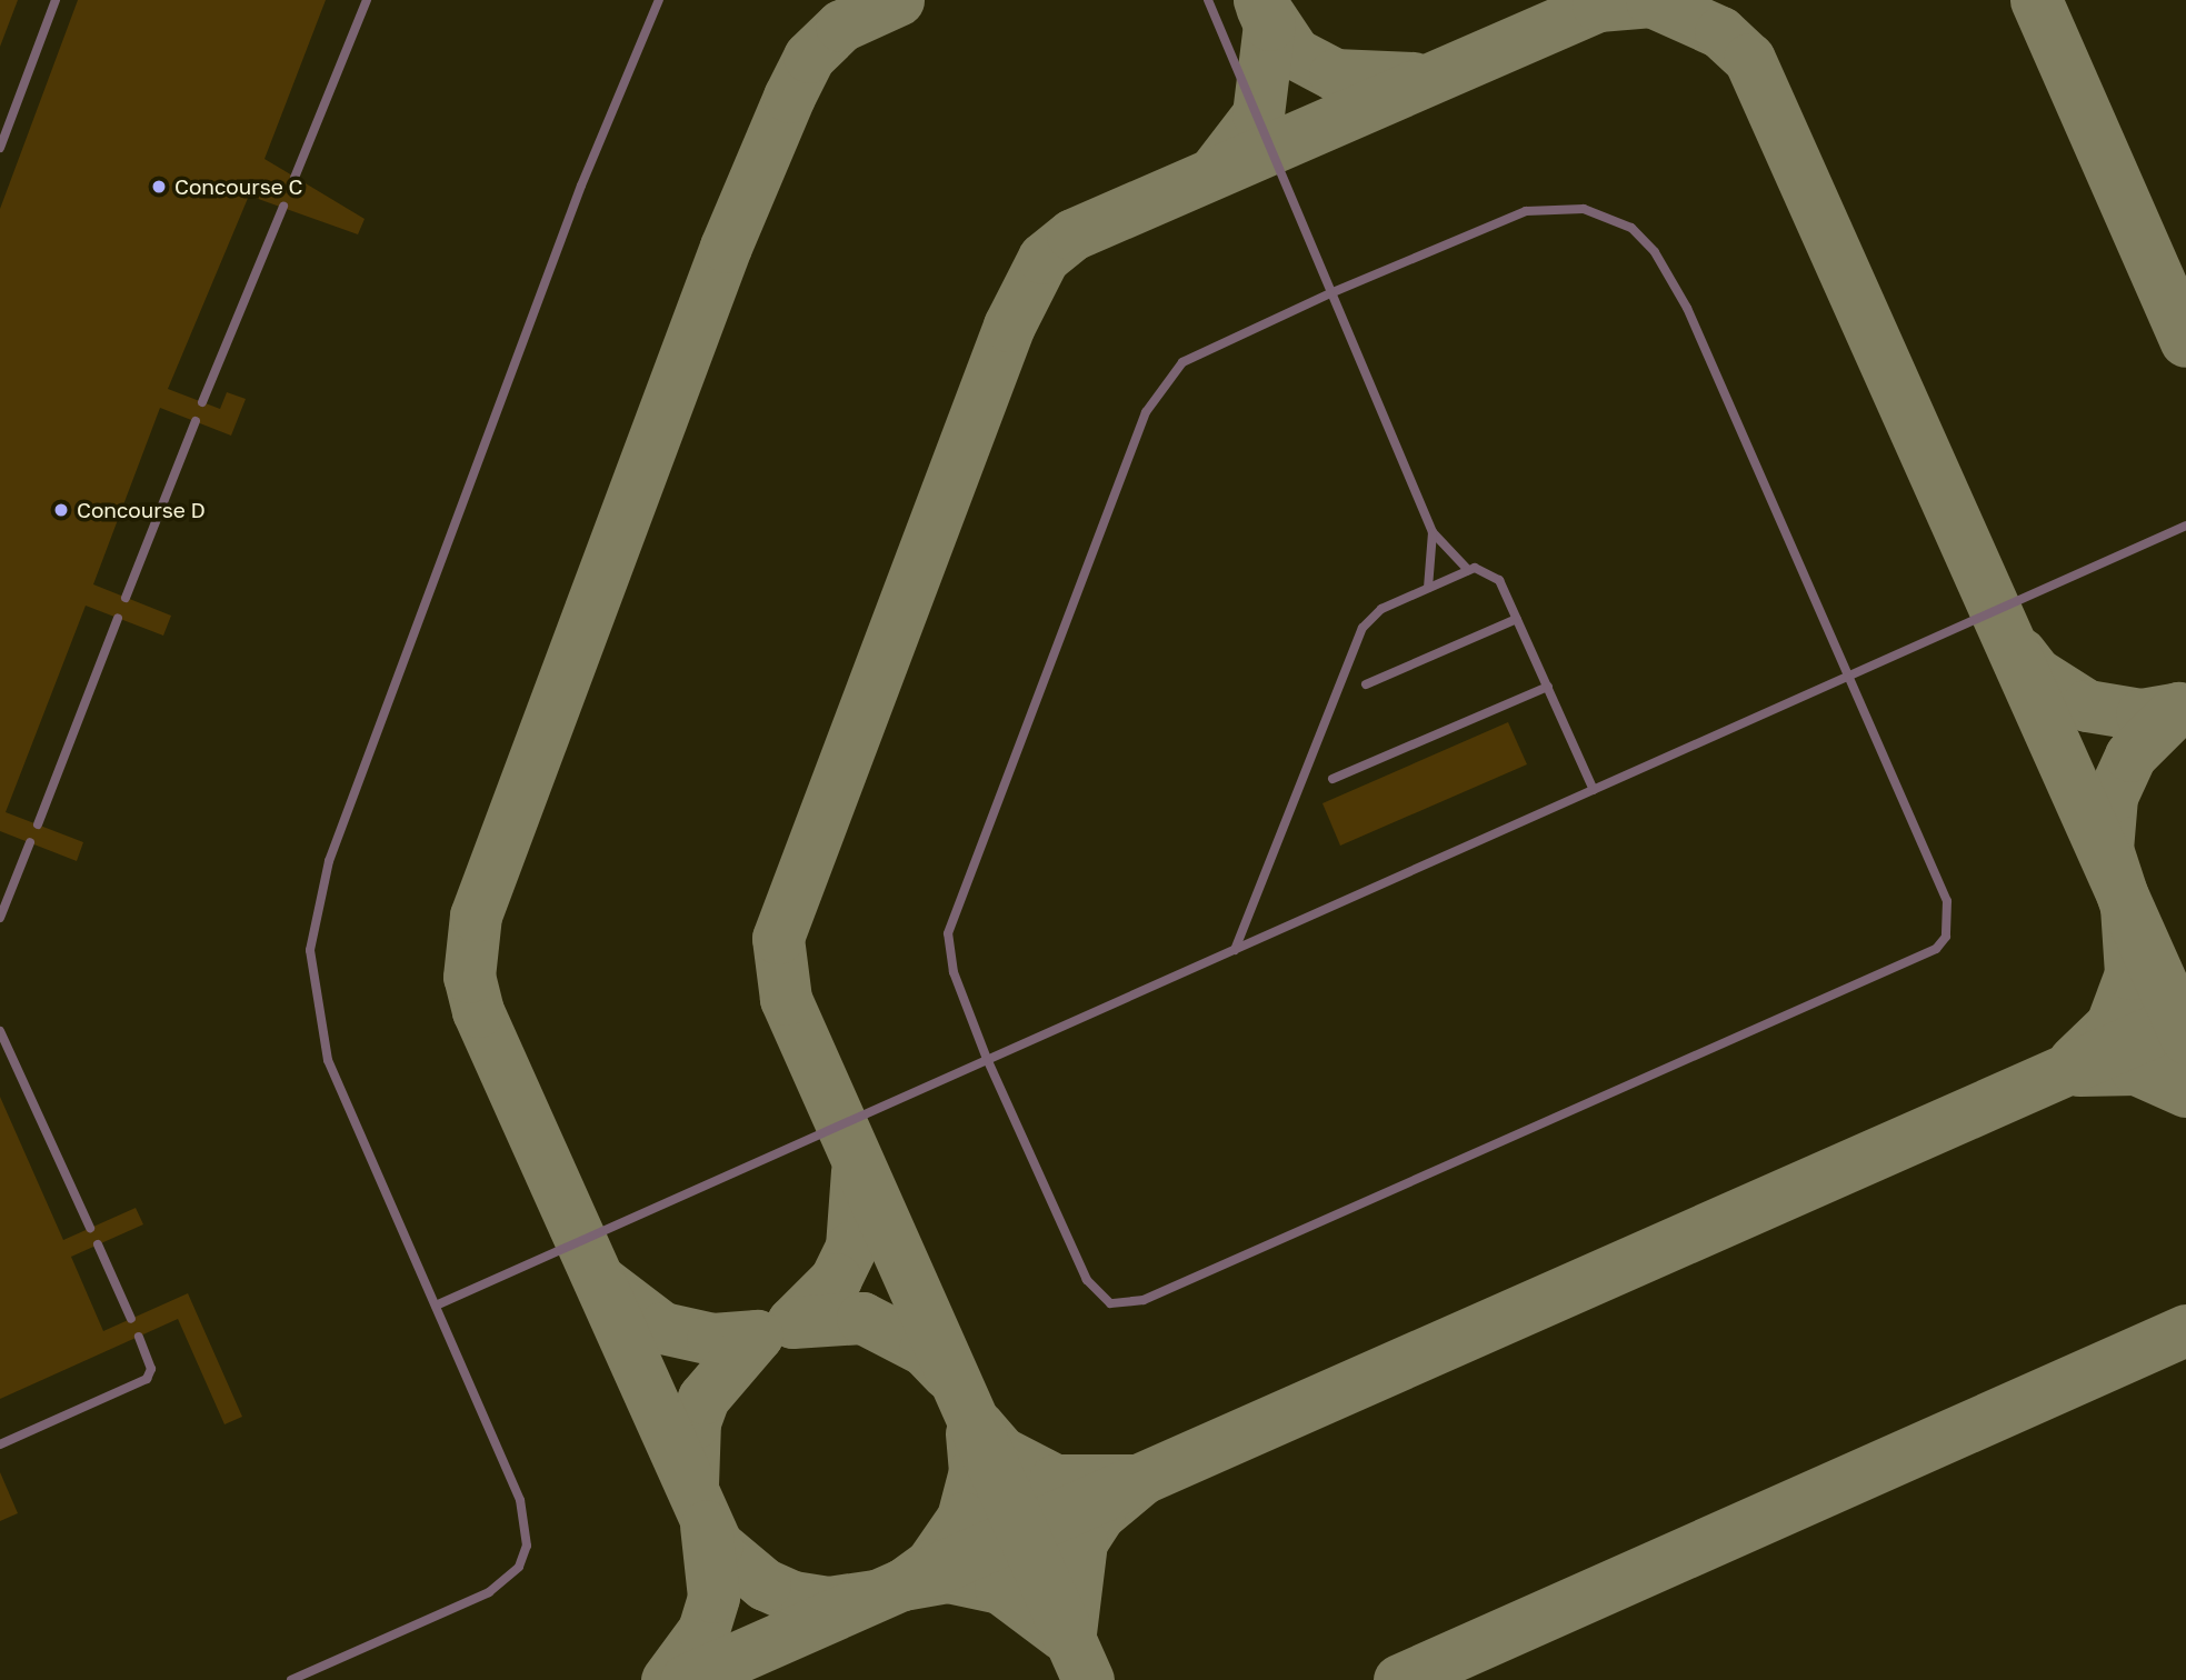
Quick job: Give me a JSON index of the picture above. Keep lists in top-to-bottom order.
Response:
{
  "places": ["Concourse C", "Concourse D"]
}
